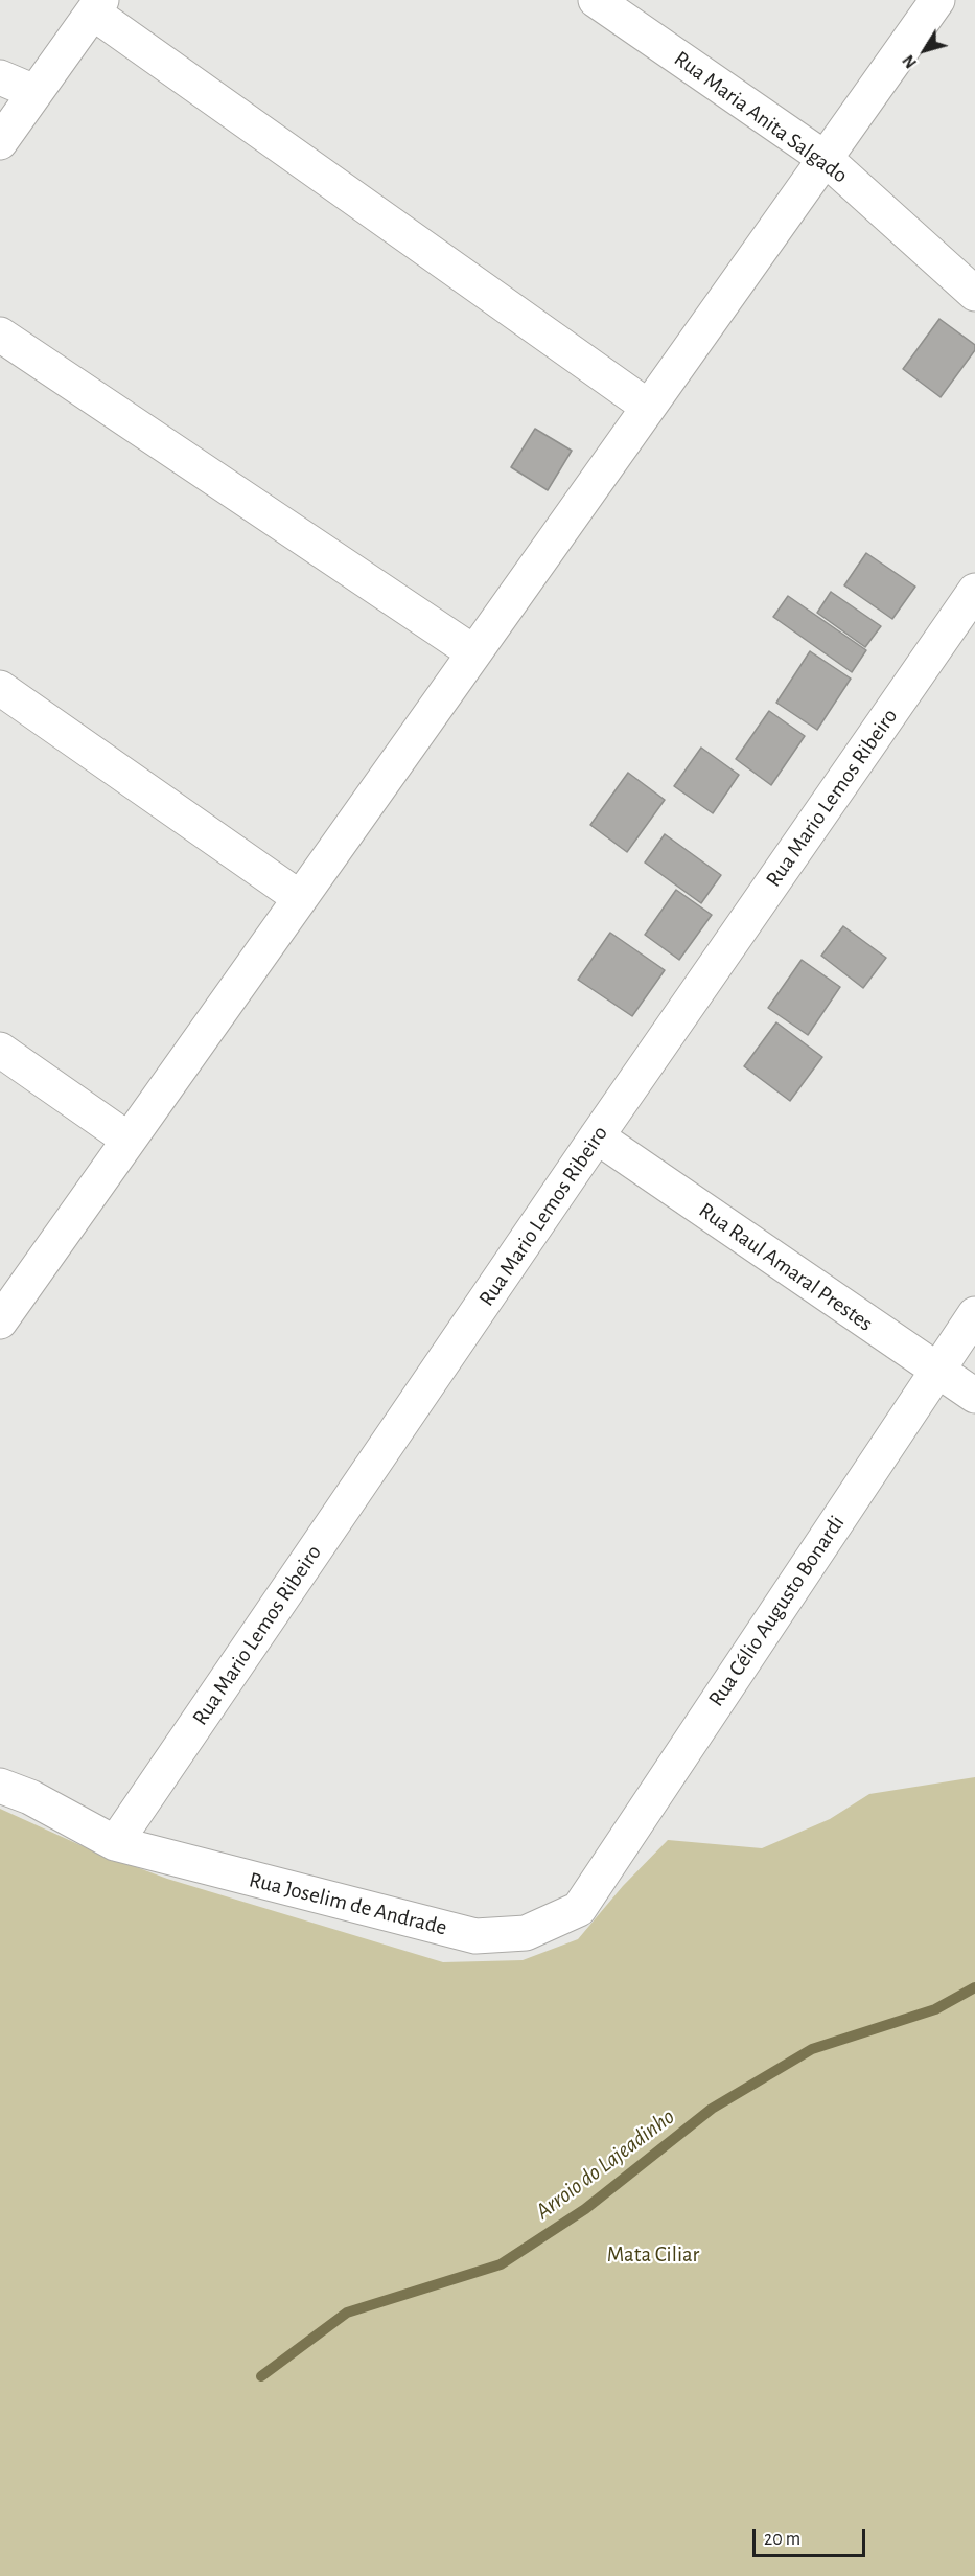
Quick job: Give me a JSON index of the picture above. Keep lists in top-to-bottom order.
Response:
{
  "streets": {
    "street": [
      "Rua Maria Anita Salgado",
      "Rua Mario Lemos Ribeiro",
      "Rua Raul Amaral Prestes",
      "Rua Célio Augusto Bonardi",
      "Rua Joselim de Andrade"
    ]
  },
  "crossings": [
    ["Rua Mario Lemos Ribeiro", "Rua Raul Amaral Prestes"],
    ["Rua Mario Lemos Ribeiro", "Rua Joselim de Andrade"],
    ["Rua Raul Amaral Prestes", "Rua Célio Augusto Bonardi"],
    ["Rua Célio Augusto Bonardi", "Rua Joselim de Andrade"]
  ],
  "water": ["Arroio do Lajeadinho"],
  "parks": ["Mata Ciliar"],
  "scale_bar": "20 m",
  "north": "bottom left"
}
